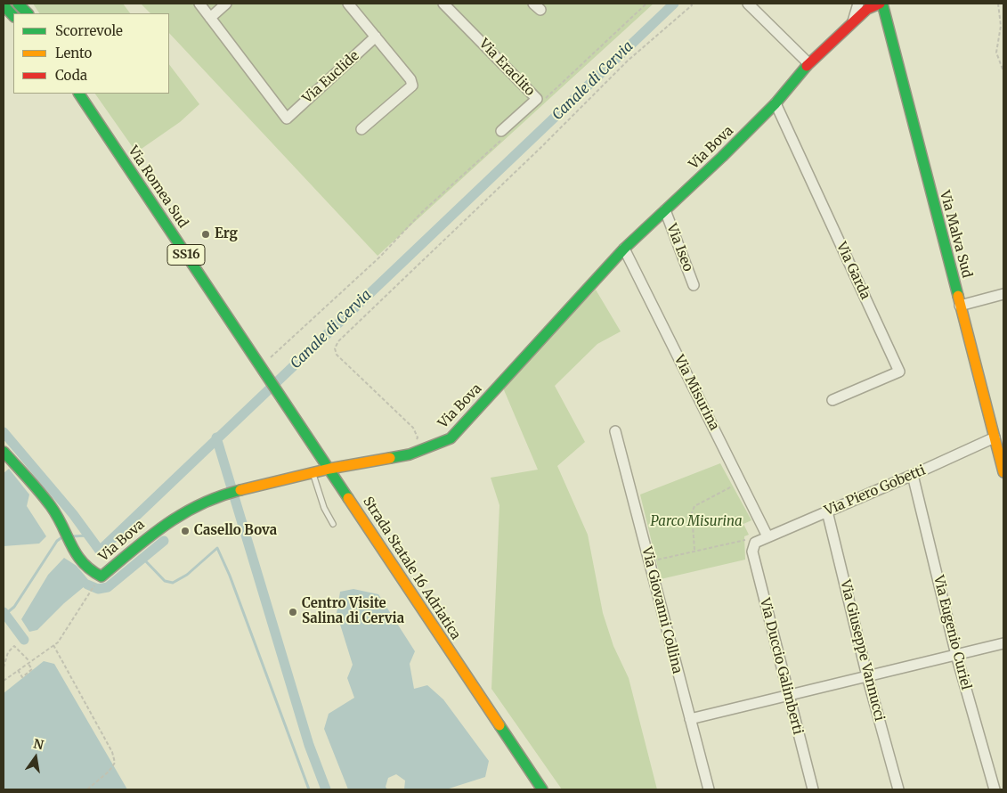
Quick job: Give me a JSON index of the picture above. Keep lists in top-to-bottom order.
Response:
{
  "streets": {
    "street": [
      "Via Eraclito",
      "Via Euclide",
      "Via Bova",
      "Via Romea Sud",
      "Via Malva Sud",
      "Via Iseo",
      "SS16",
      "Via Garda",
      "Via Misurina",
      "Via Piero Gobetti",
      "Strada Statale 16 Adriatica",
      "Via Giovanni Collina",
      "Via Eugenio Curiel",
      "Via Giuseppe Vannucci",
      "Via Duccio Galimberti"
    ]
  },
  "crossings": [
    ["Via Bova", "Via Malva Sud"],
    ["Via Bova", "Via Iseo"],
    ["Via Bova", "Via Garda"],
    ["Via Bova", "Via Misurina"],
    ["Via Bova", "Strada Statale 16 Adriatica"],
    ["Via Romea Sud", "Strada Statale 16 Adriatica"],
    ["Via Malva Sud", "Via Piero Gobetti"],
    ["Via Misurina", "Via Piero Gobetti"],
    ["Via Piero Gobetti", "Via Eugenio Curiel"],
    ["Via Piero Gobetti", "Via Giuseppe Vannucci"],
    ["Via Piero Gobetti", "Via Duccio Galimberti"]
  ],
  "water": ["Canale di Cervia"],
  "parks": ["Parco Misurina"],
  "places": ["Erg", "Casello Bova", "Centro Visite Salina di Cervia"],
  "legend": ["Scorrevole", "Lento", "Coda"],
  "north": "top"
}
